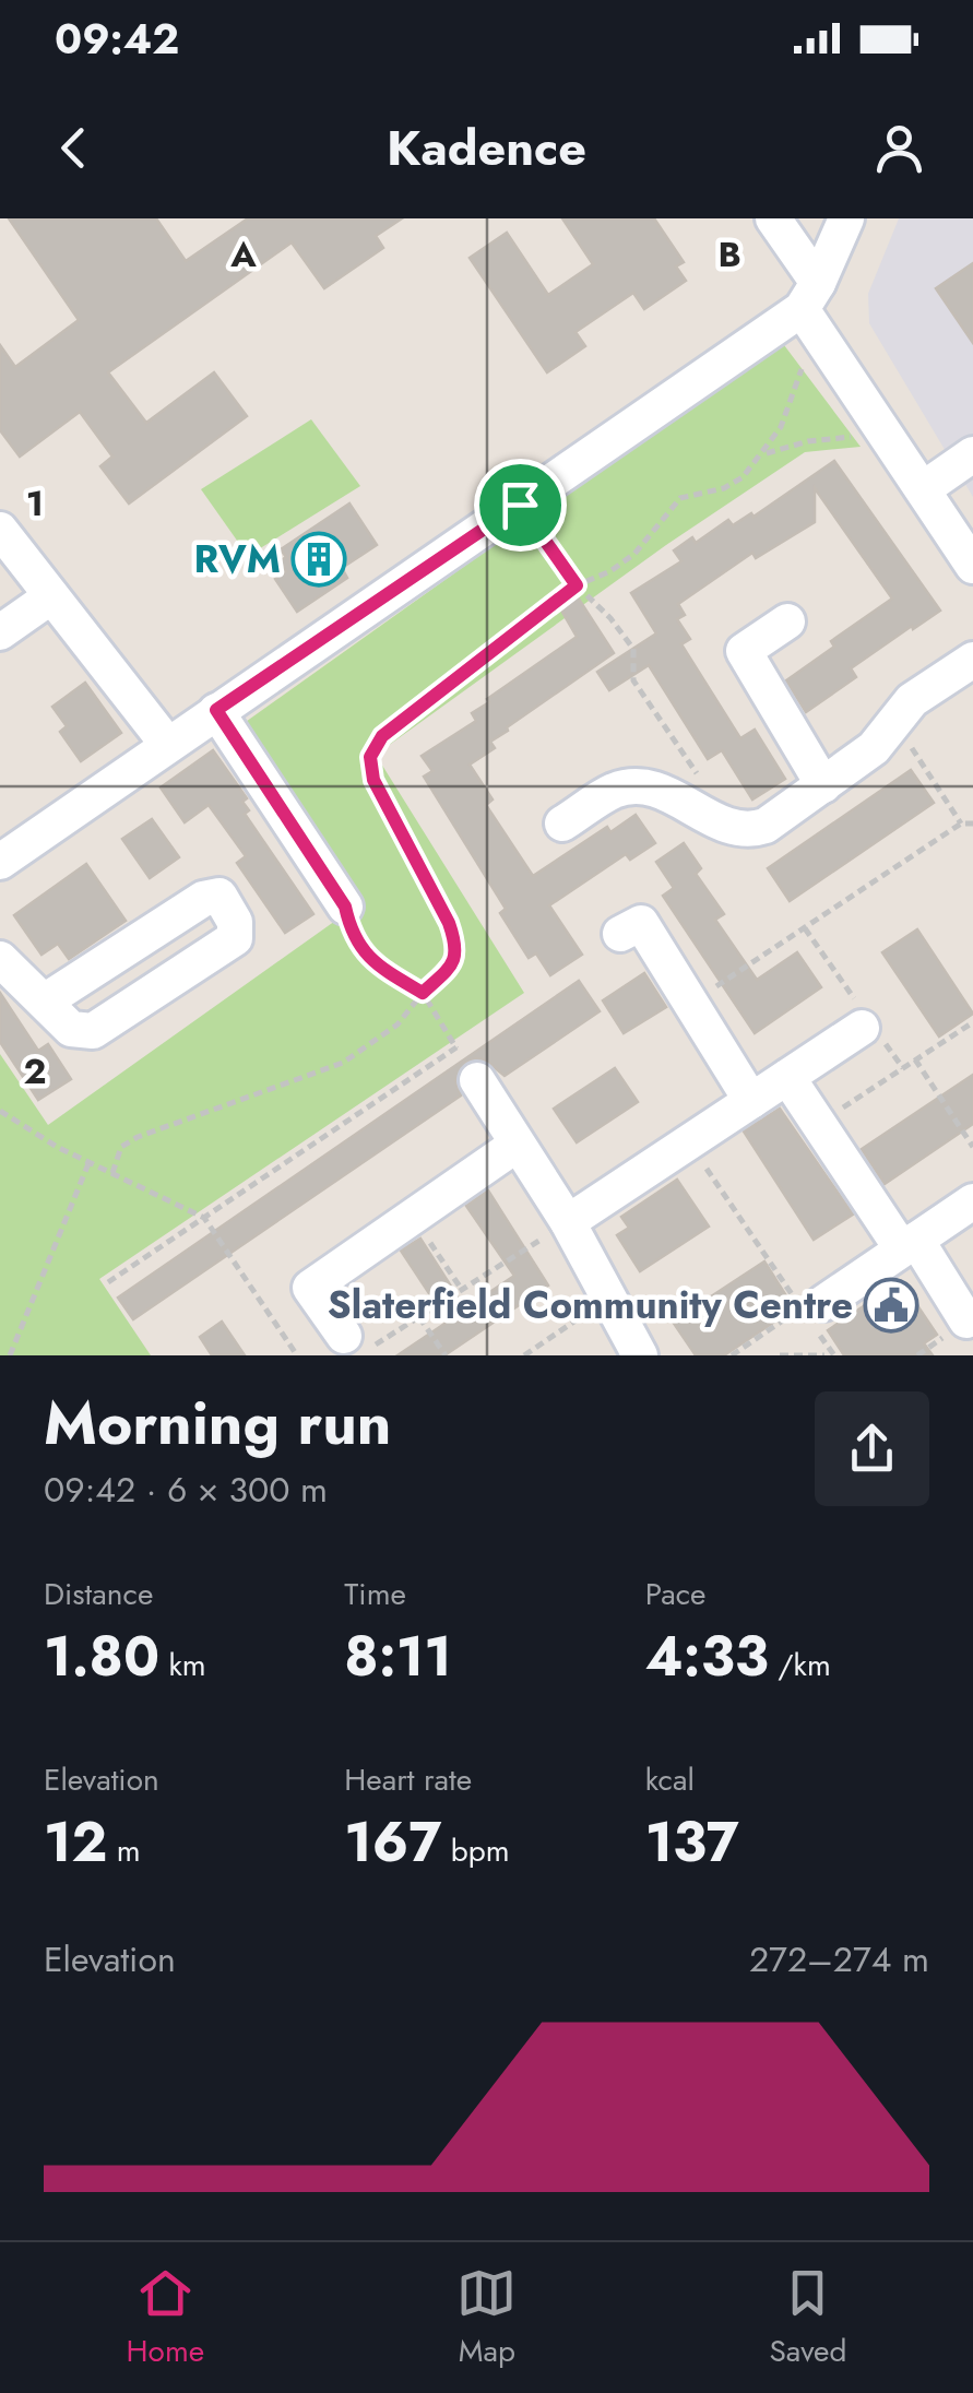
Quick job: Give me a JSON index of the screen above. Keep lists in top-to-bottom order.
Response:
{
  "places": {
    "building": ["RVM"],
    "public building": ["Slaterfield Community Centre"]
  },
  "page": {
    "status": "09:42",
    "header": "Kadence",
    "heading": ["Morning run", "09:42 · 6 × 300 m"],
    "stats": [
      ["Distance", "1.80 km"],
      ["Time", "8:11"],
      ["Pace", "4:33 /km"],
      ["Elevation", "12 m"],
      ["Heart rate", "167 bpm"],
      ["kcal", "137"]
    ],
    "chart": ["Elevation", "272–274 m"],
    "tabs": ["Home", "Map", "Saved"]
  },
  "grid": {
    "columns": ["A", "B"],
    "rows": ["1", "2"]
  }
}
